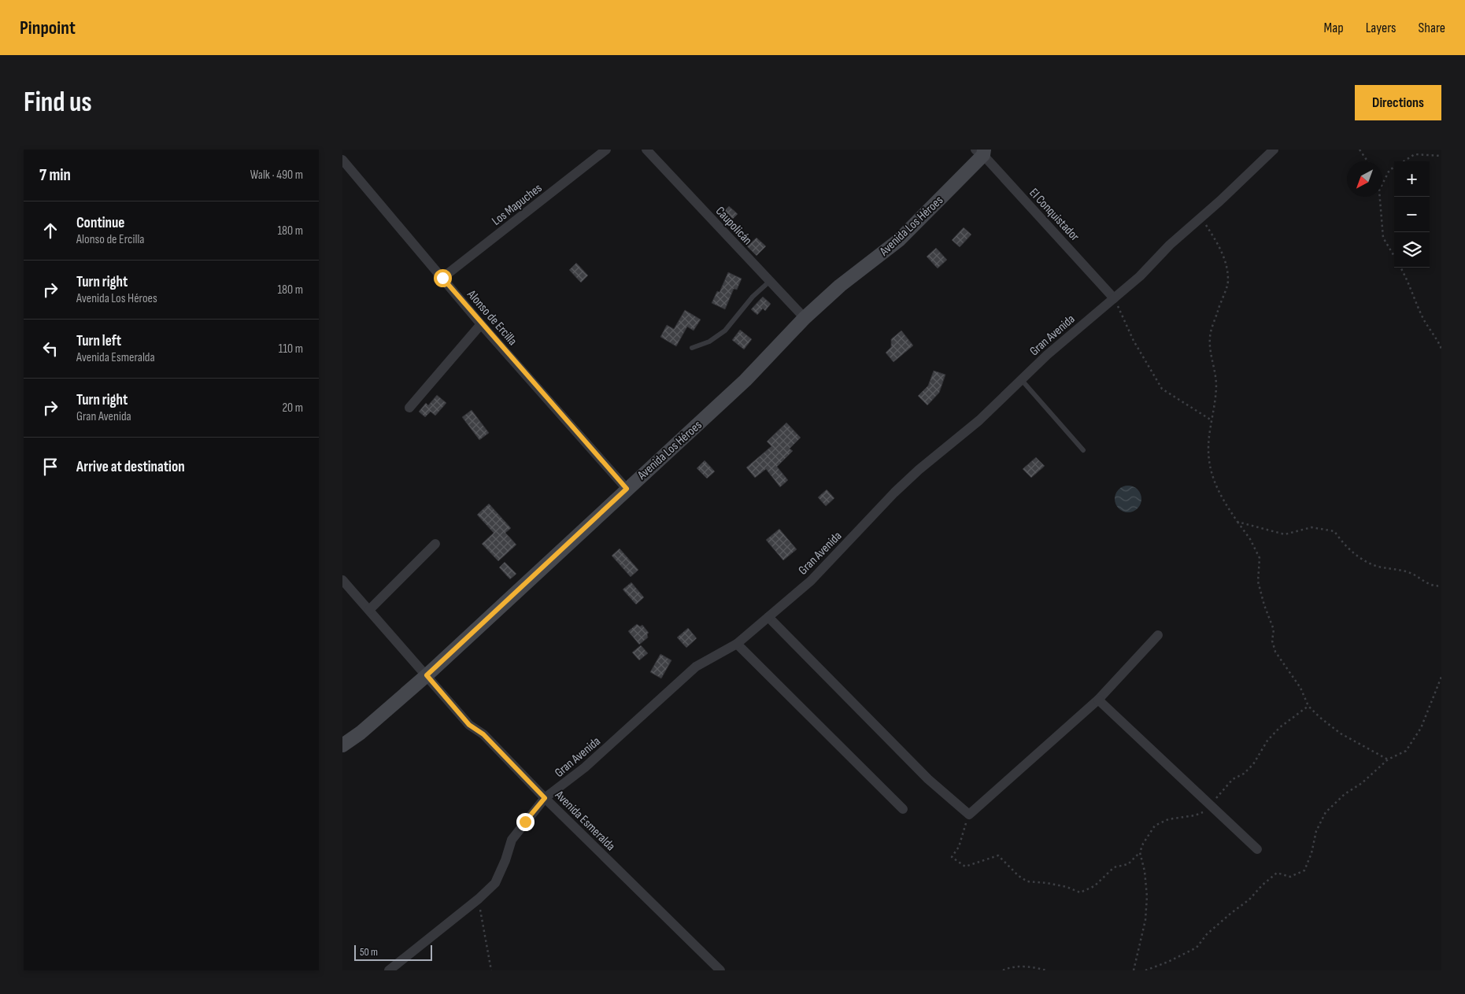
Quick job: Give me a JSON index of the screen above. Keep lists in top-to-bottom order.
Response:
{
  "streets": {
    "street": [
      "Los Mapuches",
      "El Conquistador",
      "Caupolicán",
      "Avenida Los Héroes",
      "Alonso de Ercilla",
      "Gran Avenida",
      "Avenida Esmeralda"
    ]
  },
  "crossings": [
    ["Los Mapuches", "Alonso de Ercilla"],
    ["El Conquistador", "Avenida Los Héroes"],
    ["El Conquistador", "Gran Avenida"],
    ["Caupolicán", "Avenida Los Héroes"],
    ["Avenida Los Héroes", "Alonso de Ercilla"],
    ["Avenida Los Héroes", "Avenida Esmeralda"],
    ["Gran Avenida", "Avenida Esmeralda"]
  ],
  "scale_bar": "50 m",
  "north": "bottom left",
  "page": {
    "header": "Pinpoint",
    "nav": ["Map", "Layers", "Share"],
    "buttons": "Directions",
    "title": "Find us",
    "heading": ["7 min", "Walk · 490 m"],
    "map_buttons": ["+", "−"],
    "list": [
      ["Continue", "Alonso de Ercilla", "180 m"],
      ["Turn right", "Avenida Los Héroes", "180 m"],
      ["Turn left", "Avenida Esmeralda", "110 m"],
      ["Turn right", "Gran Avenida", "20 m"],
      "Arrive at destination"
    ],
    "scale": "50 m"
  }
}
